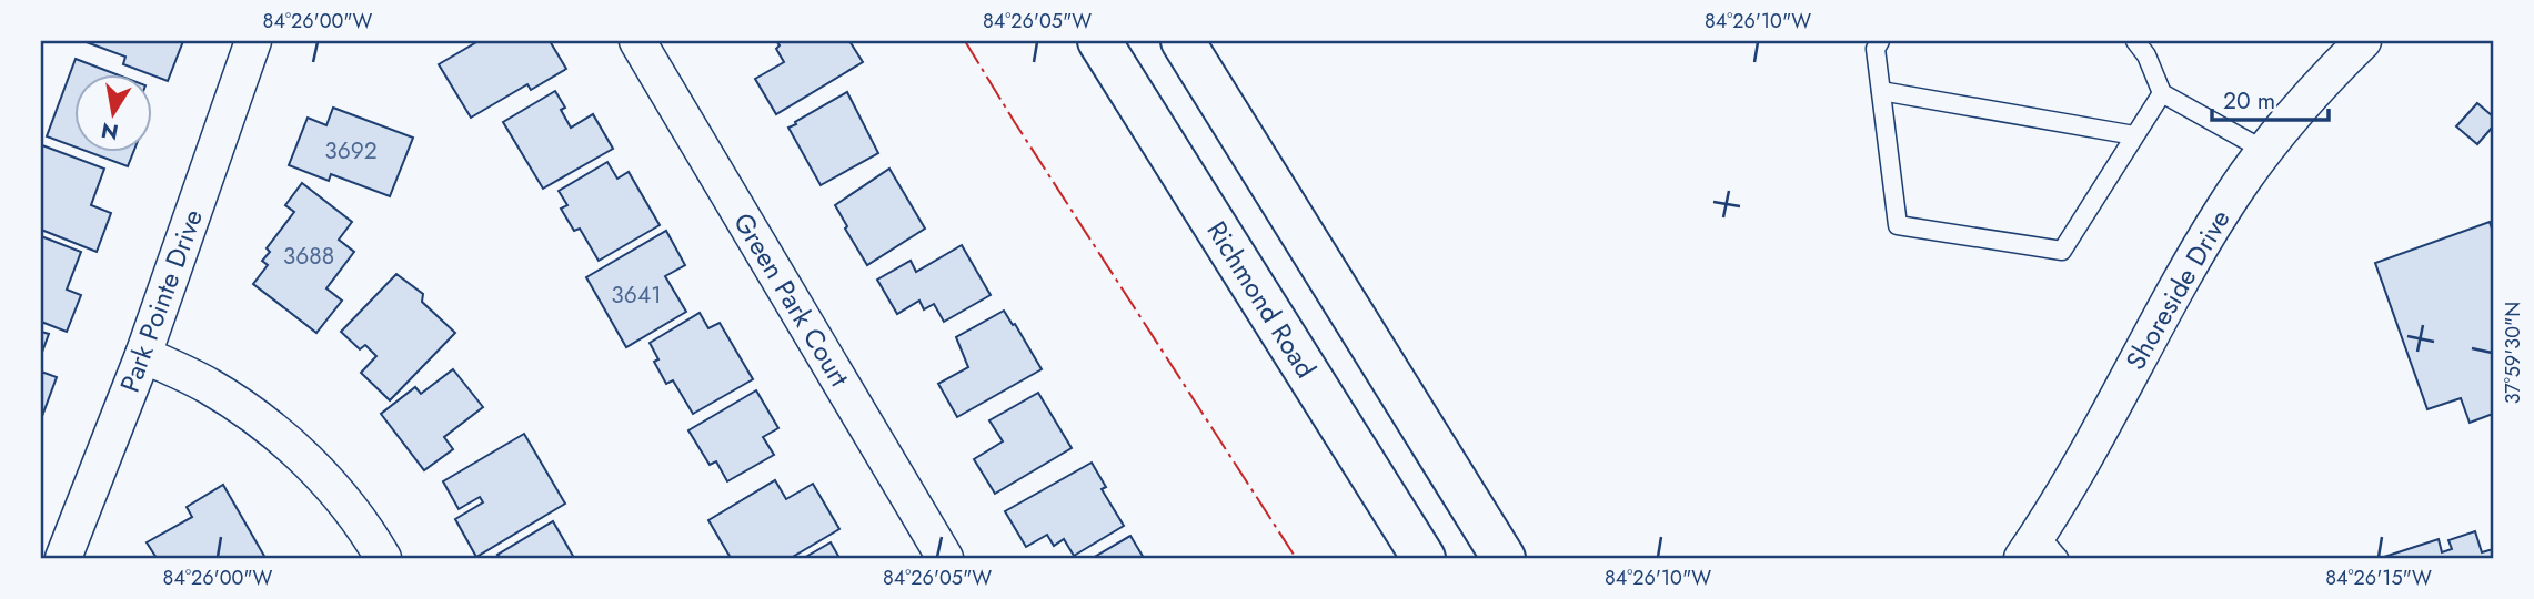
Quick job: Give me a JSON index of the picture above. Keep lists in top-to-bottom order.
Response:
{
  "streets": {
    "highway": ["Richmond Road"],
    "street": ["Shoreside Drive", "Green Park Court", "Park Pointe Drive"]
  },
  "house_numbers": ["3692", "3688", "3641"],
  "scale_bar": "20 m",
  "north": "bottom",
  "coordinates": [
    "84°26'00\"W",
    "84°26'05\"W",
    "84°26'10\"W",
    "37°59'30\"N",
    "84°26'15\"W"
  ]
}
